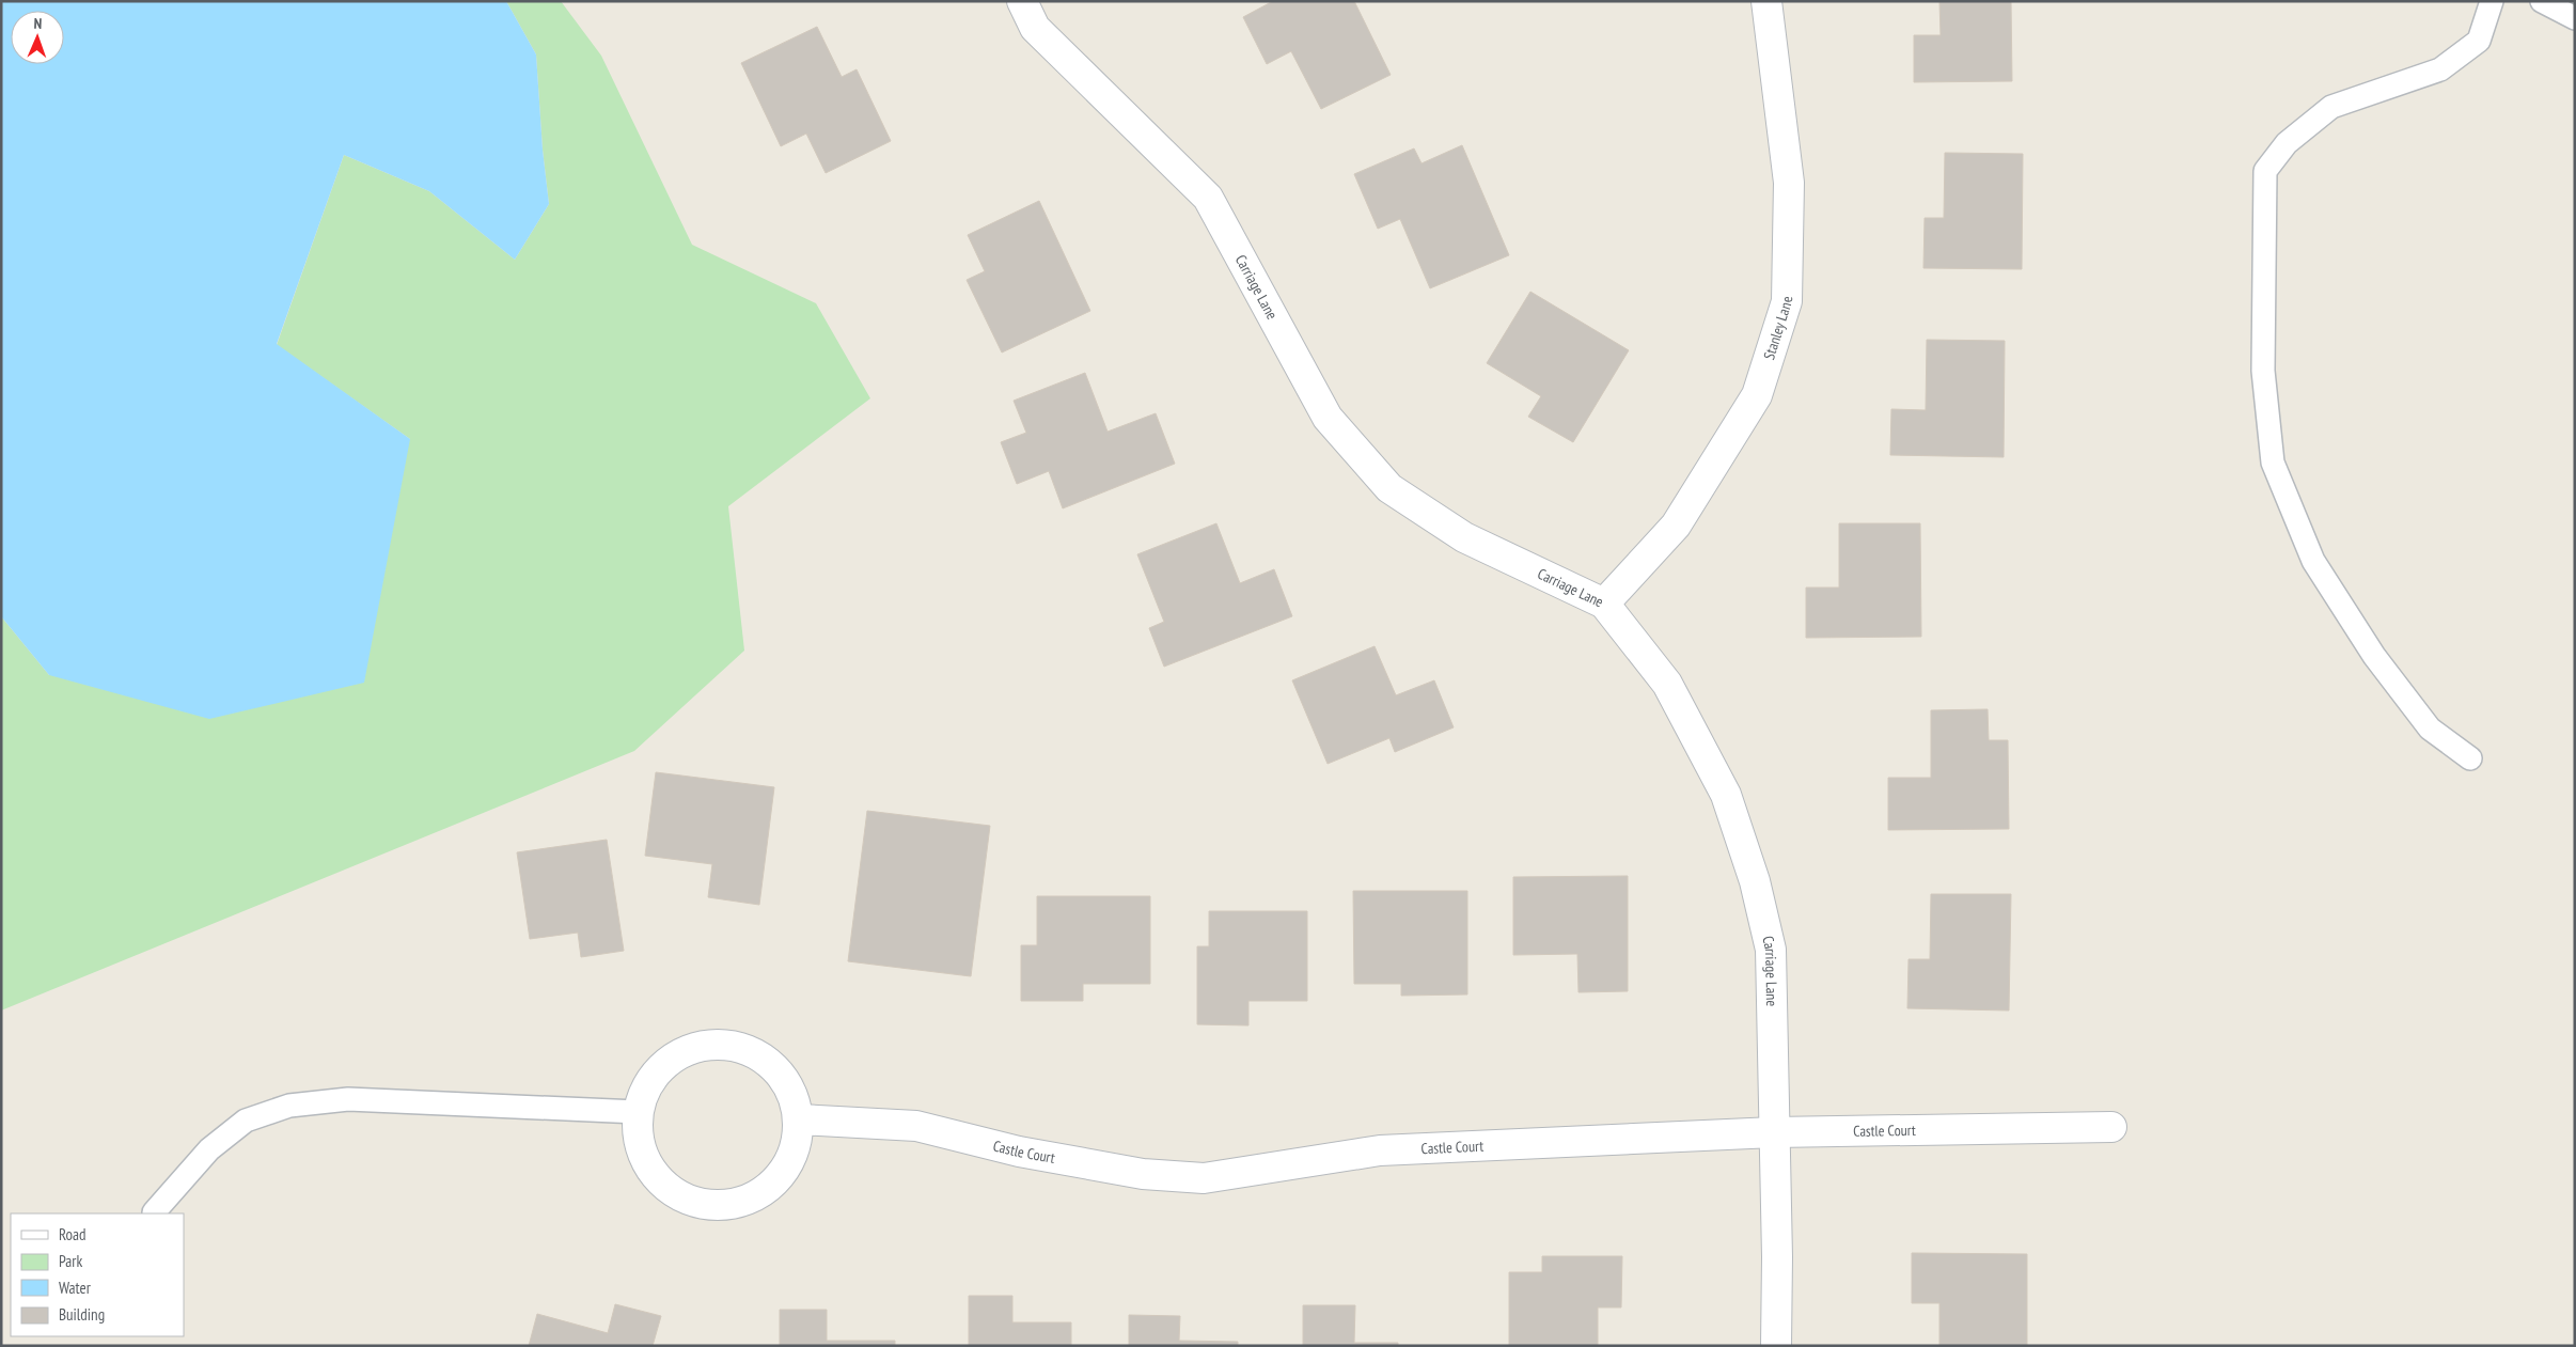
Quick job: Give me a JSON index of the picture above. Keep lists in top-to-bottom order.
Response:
{
  "streets": {
    "street": ["Carriage Lane", "Stanley Lane", "Castle Court"]
  },
  "crossings": [
    ["Carriage Lane", "Stanley Lane"],
    ["Carriage Lane", "Castle Court"]
  ],
  "legend": [
    "Road",
    "Park",
    "Water",
    "Building"
  ],
  "north": "top"
}
